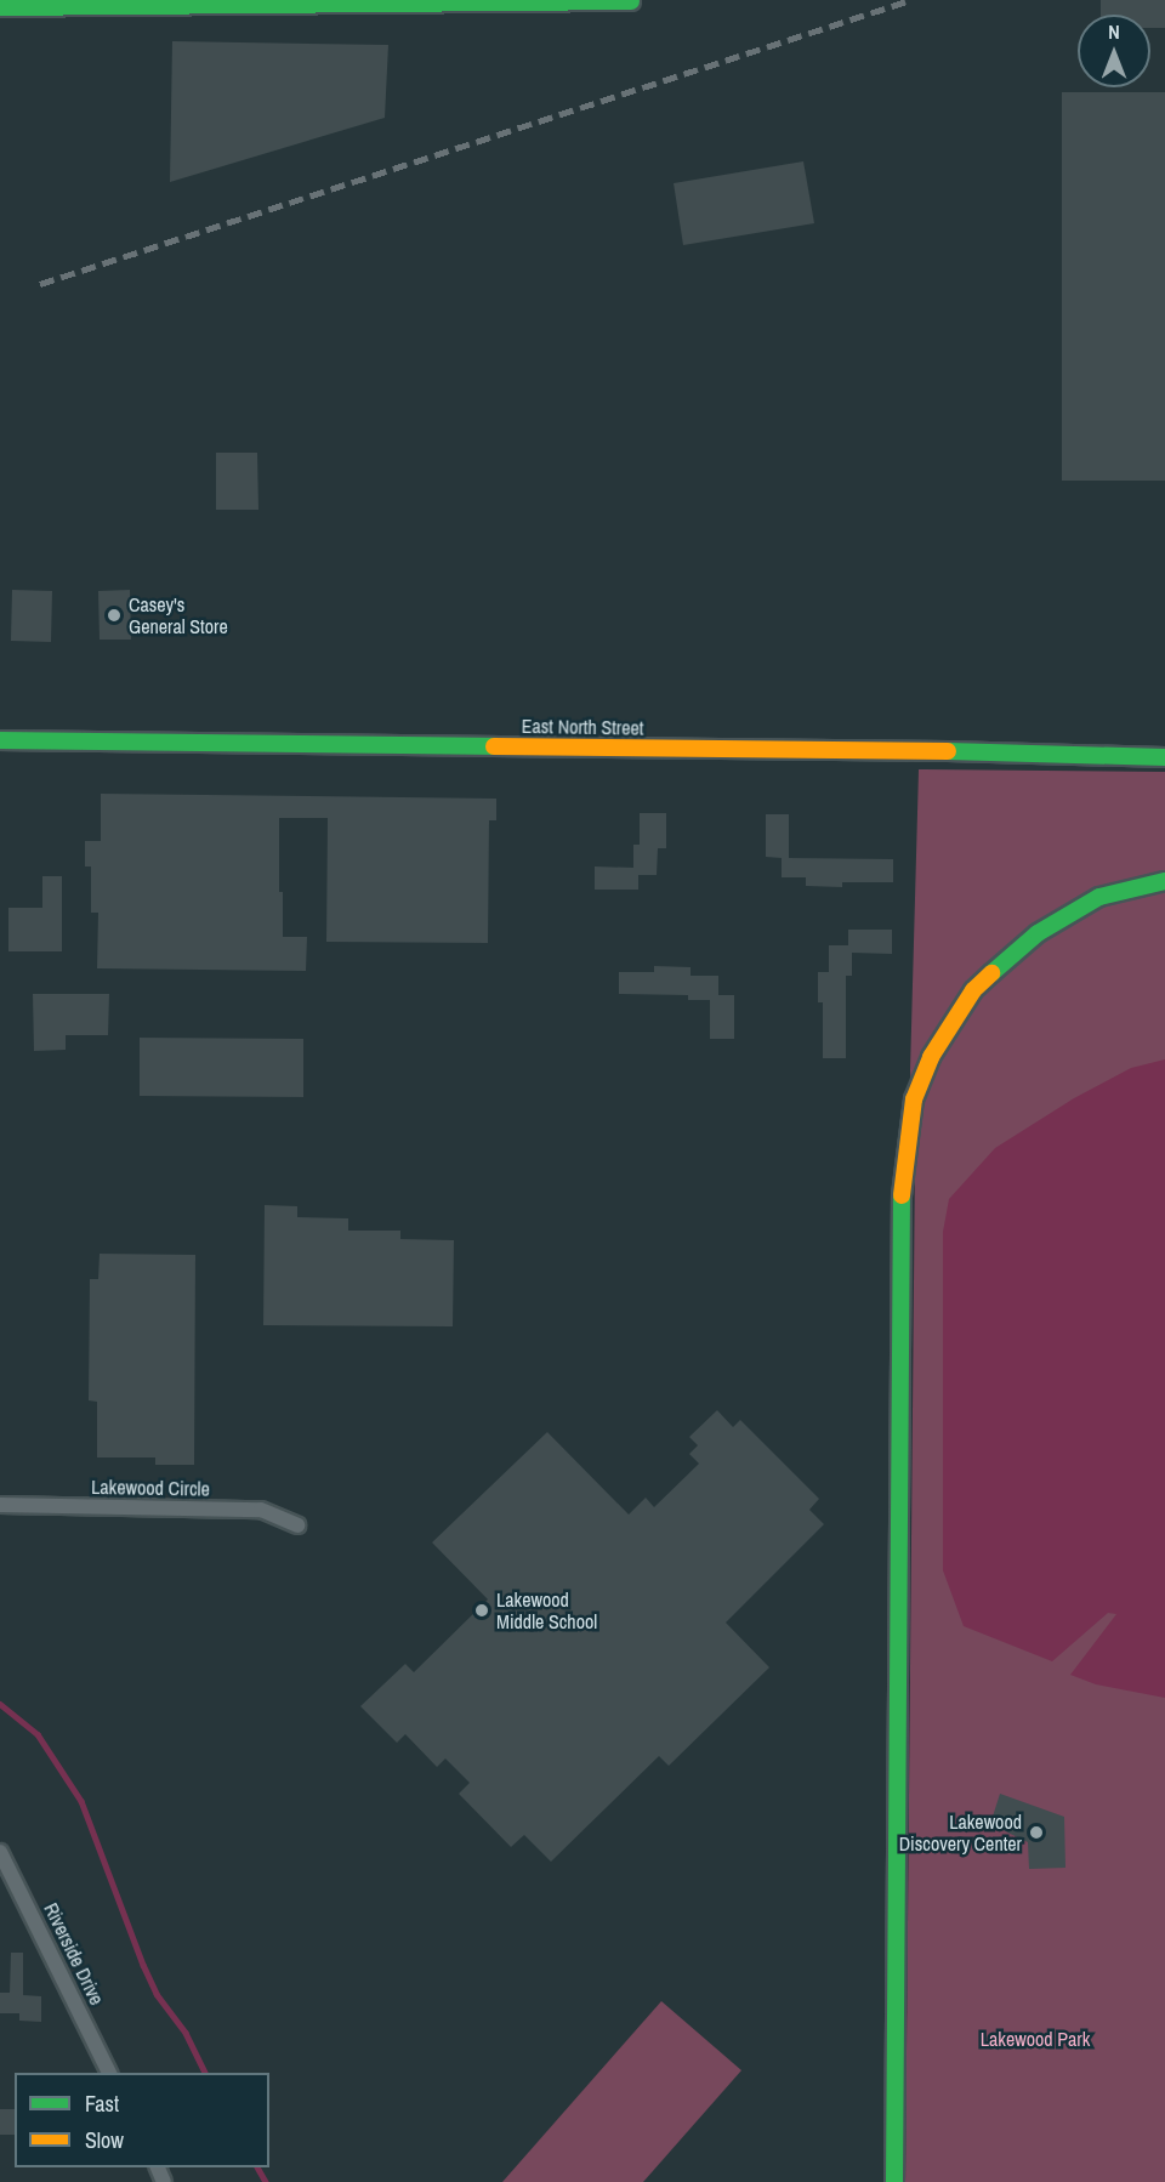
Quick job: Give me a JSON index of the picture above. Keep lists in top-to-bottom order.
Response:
{
  "streets": {
    "street": ["East North Street", "Lakewood Circle", "Riverside Drive"]
  },
  "parks": ["Lakewood Park"],
  "places": ["Casey's General Store", "Lakewood Middle School", "Lakewood Discovery Center"],
  "legend": ["Fast", "Slow"],
  "north": "top"
}
